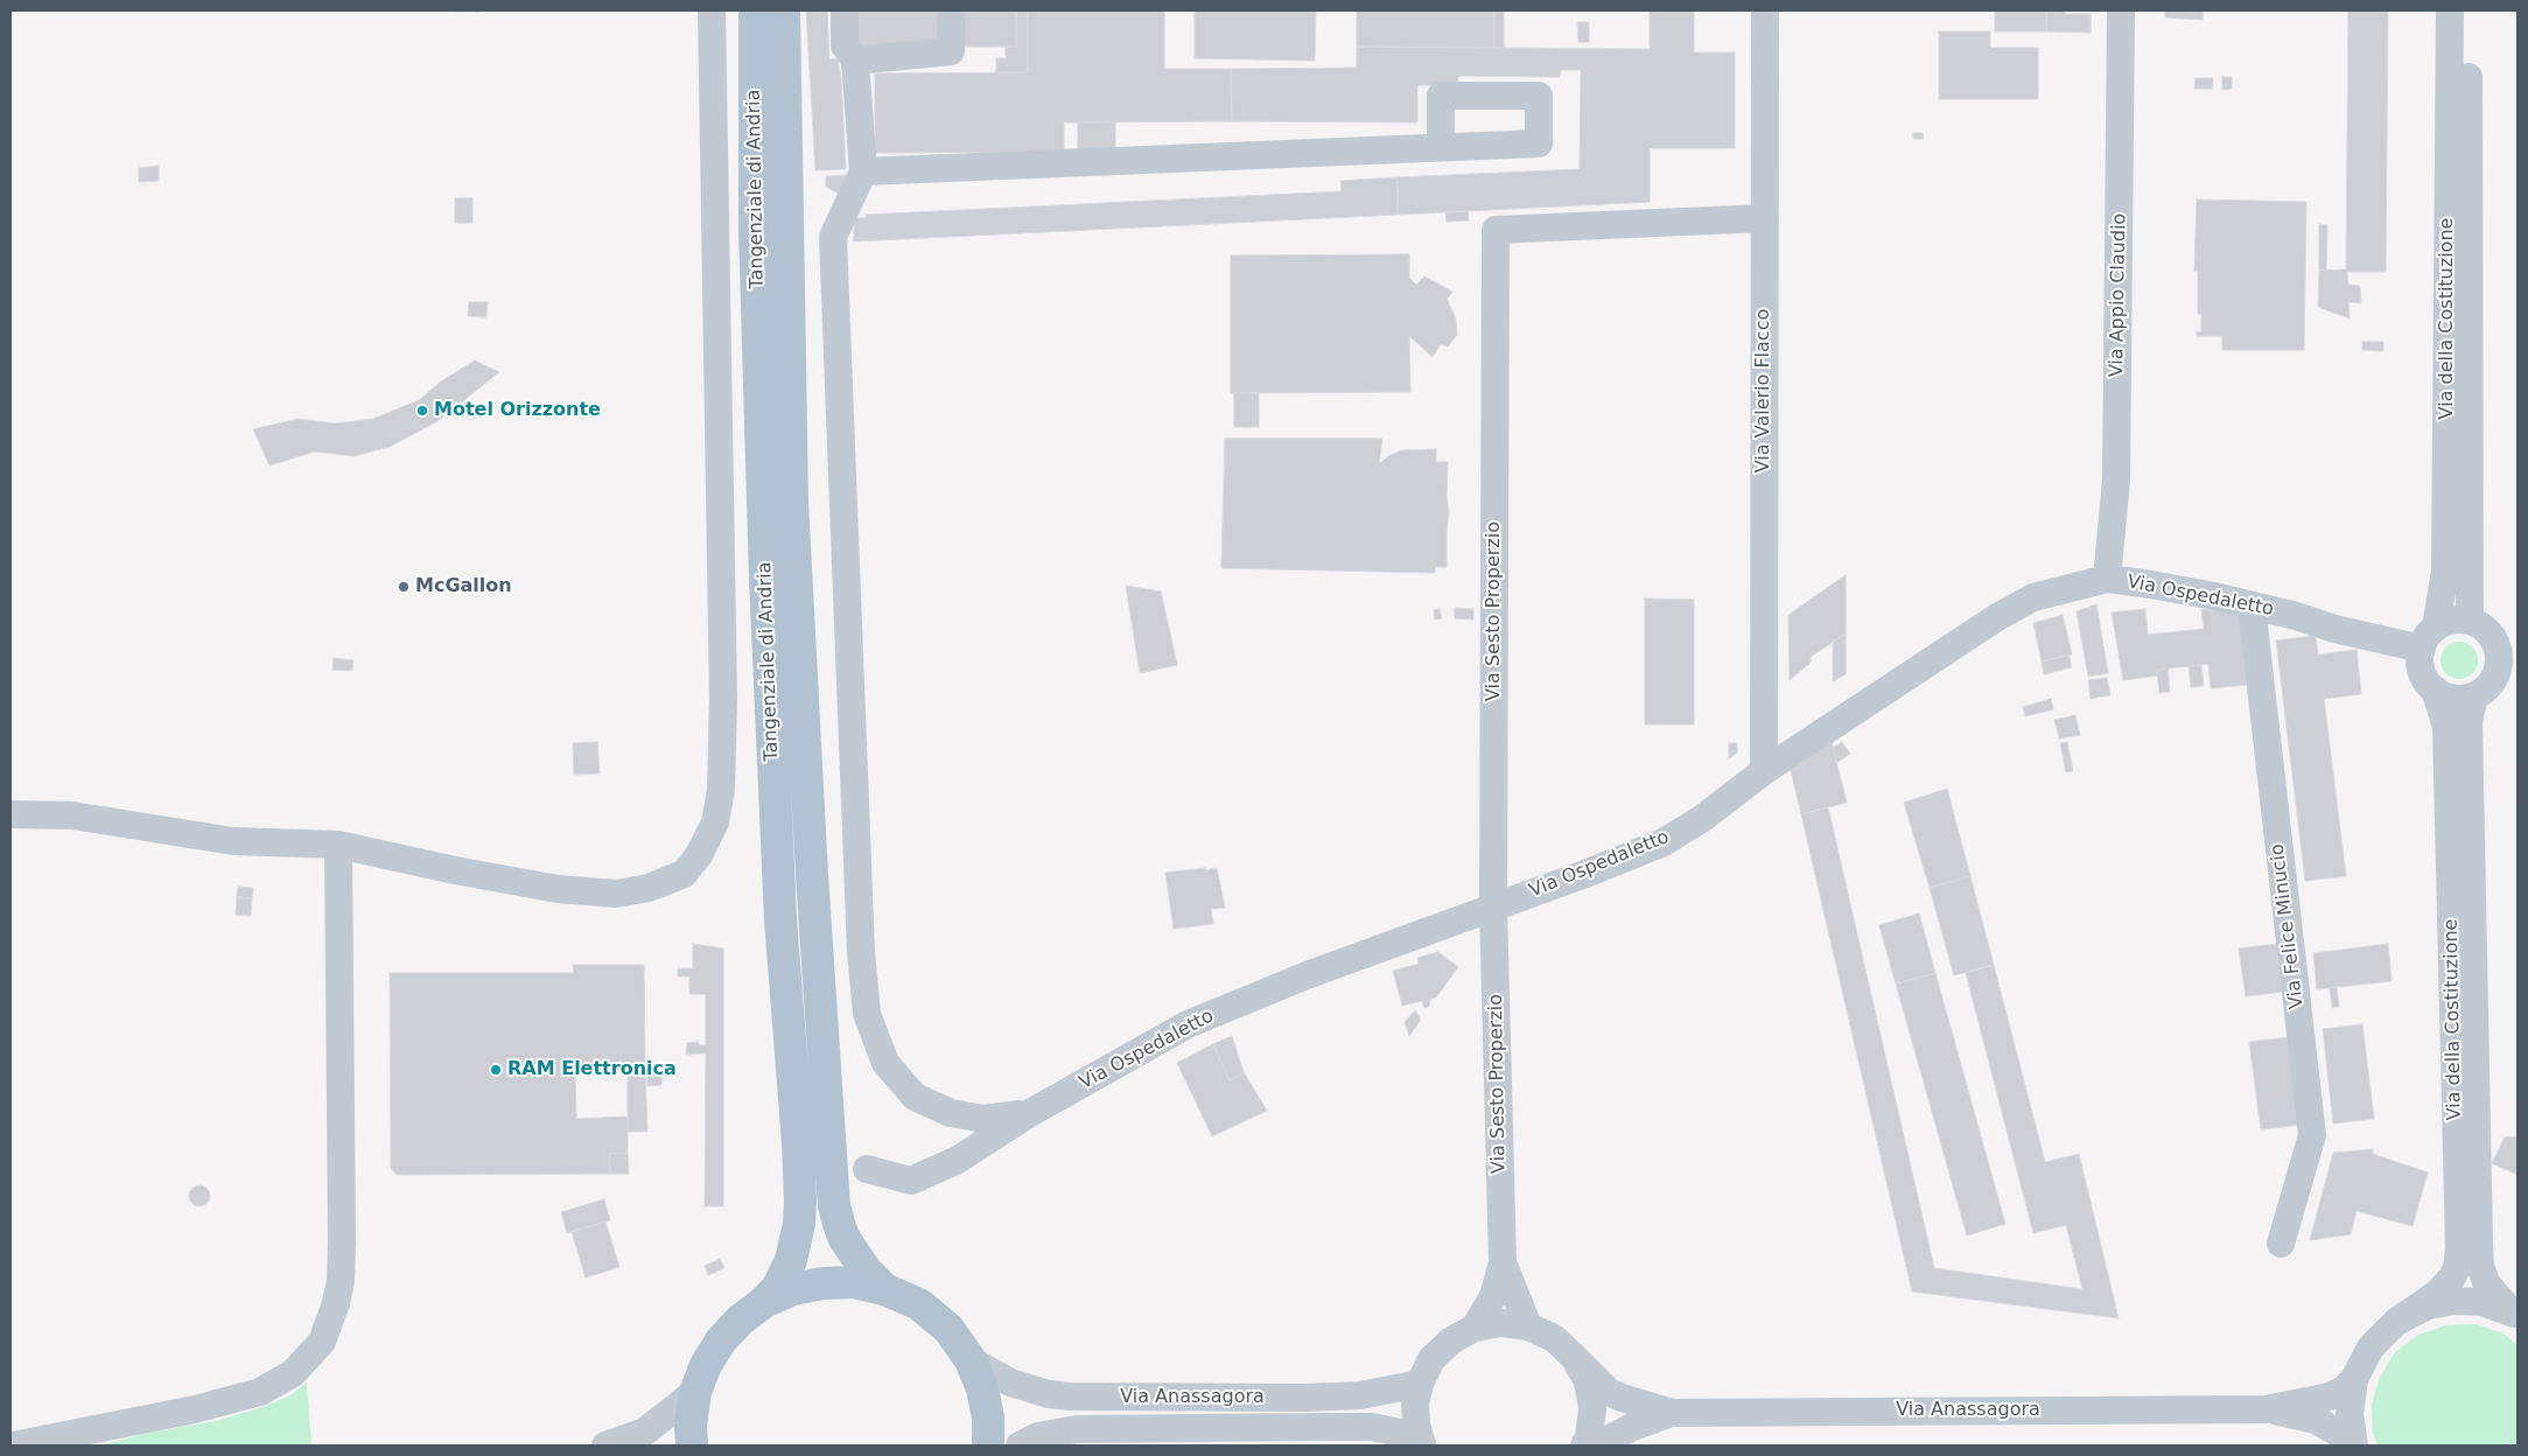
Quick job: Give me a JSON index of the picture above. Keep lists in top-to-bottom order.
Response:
{
  "streets": {
    "main road": ["Tangenziale di Andria"],
    "street": [
      "Via Appio Claudio",
      "Via della Costituzione",
      "Via Valerio Flacco",
      "Via Ospedaletto",
      "Via Sesto Properzio",
      "Via Felice Minucio",
      "Via Anassagora"
    ]
  },
  "crossings": [
    ["Tangenziale di Andria", "Via Anassagora"],
    ["Via Appio Claudio", "Via Ospedaletto"],
    ["Via della Costituzione", "Via Ospedaletto"],
    ["Via della Costituzione", "Via Anassagora"],
    ["Via Valerio Flacco", "Via Ospedaletto"],
    ["Via Valerio Flacco", "Via Sesto Properzio"],
    ["Via Ospedaletto", "Via Sesto Properzio"],
    ["Via Ospedaletto", "Via Felice Minucio"],
    ["Via Sesto Properzio", "Via Anassagora"]
  ],
  "places": ["Motel Orizzonte", "McGallon", "RAM Elettronica"]
}
